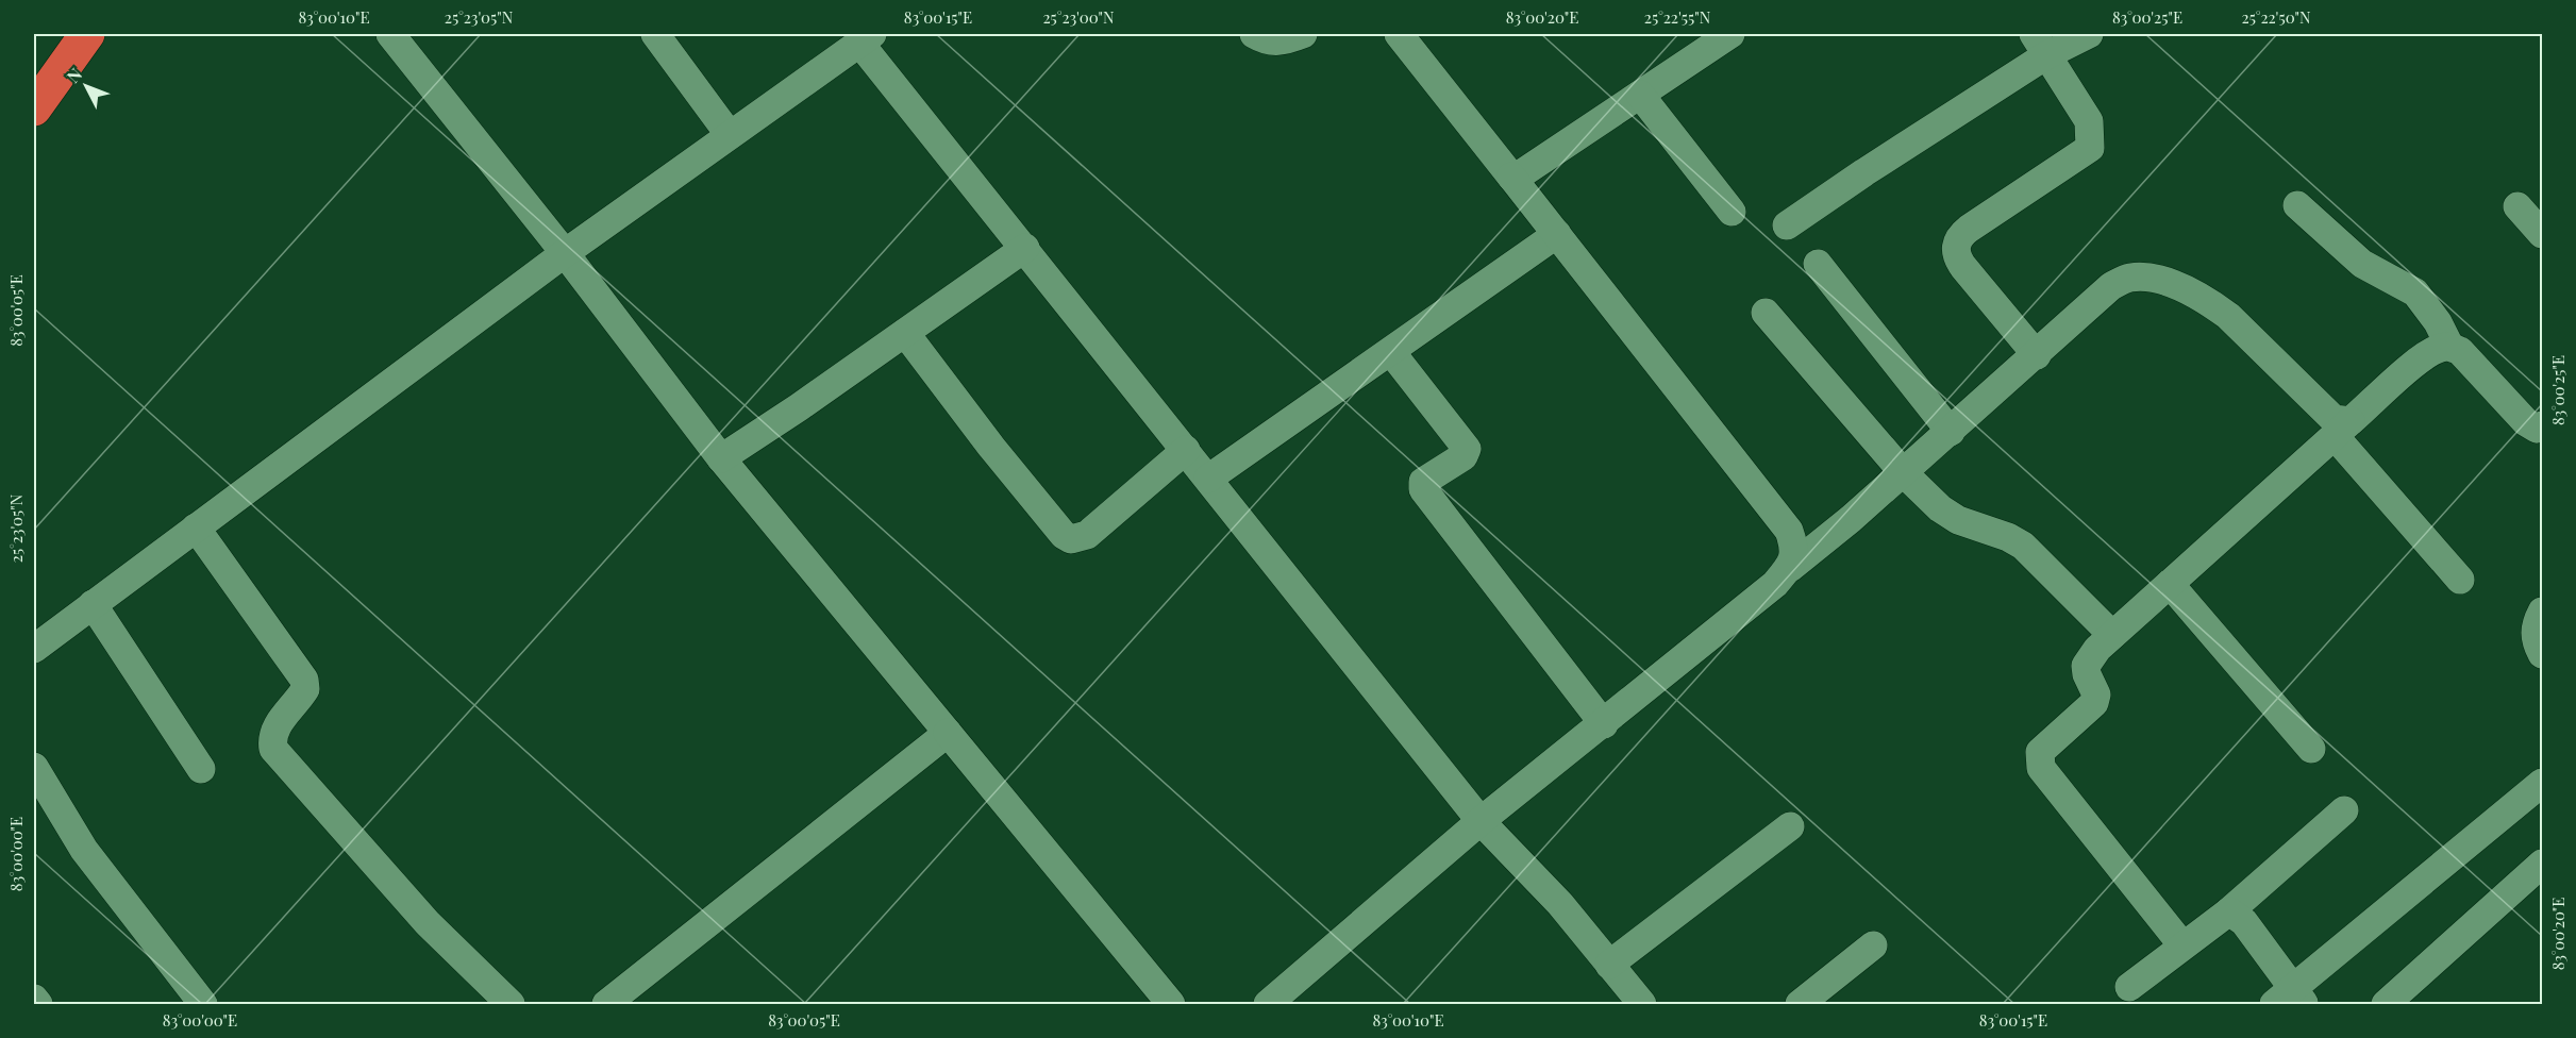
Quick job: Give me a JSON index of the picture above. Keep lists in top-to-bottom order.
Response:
{
  "north": "top left",
  "coordinates": [
    "83°00'10\"E",
    "25°23'05\"N",
    "83°00'15\"E",
    "25°23'00\"N",
    "83°00'20\"E",
    "25°22'55\"N",
    "83°00'25\"E",
    "25°22'50\"N",
    "83°00'05\"E",
    "83°00'00\"E"
  ]
}
